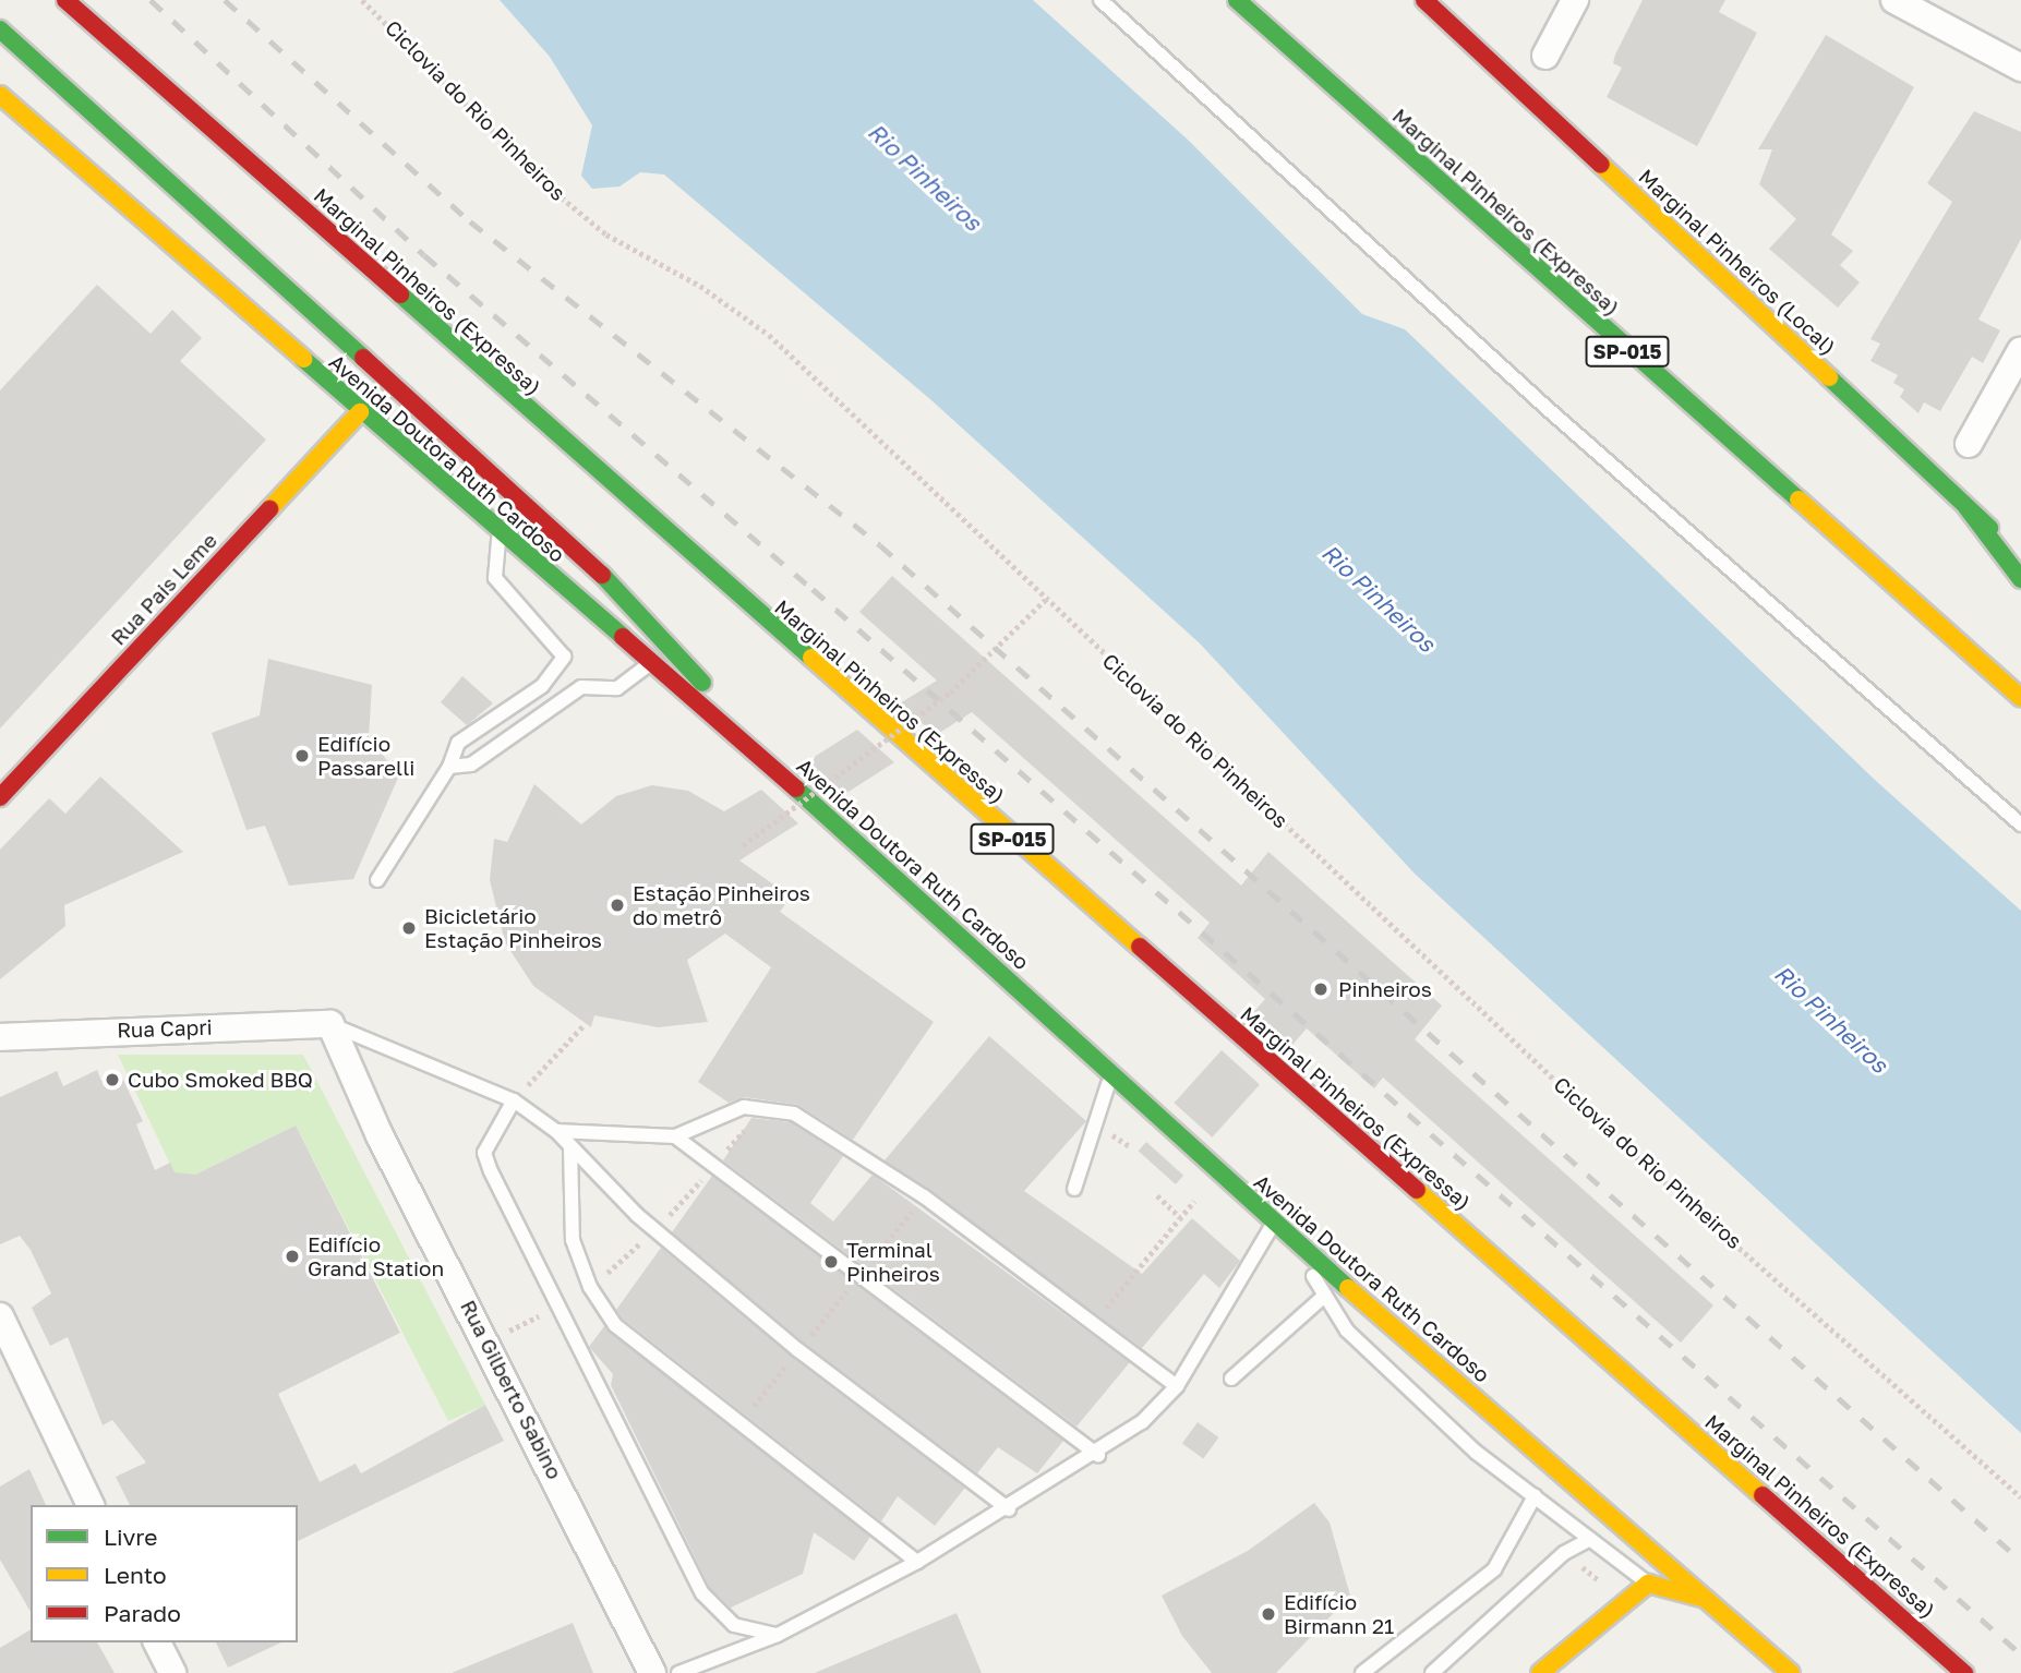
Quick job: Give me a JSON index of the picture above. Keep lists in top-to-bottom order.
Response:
{
  "streets": {
    "main road": [
      "Marginal Pinheiros (Expressa)",
      "Marginal Pinheiros (Local)",
      "SP-015",
      "Avenida Doutora Ruth Cardoso",
      "Rua Pais Leme"
    ],
    "street": ["Rua Capri", "Rua Gilberto Sabino"],
    "path": ["Ciclovia do Rio Pinheiros"]
  },
  "crossings": [
    ["Avenida Doutora Ruth Cardoso", "Rua Pais Leme"],
    ["Rua Capri", "Rua Gilberto Sabino"]
  ],
  "water": ["Rio Pinheiros"],
  "places": [
    "Edifício Passarelli",
    "Estação Pinheiros do metrô",
    "Bicicletário Estação Pinheiros",
    "Pinheiros",
    "Cubo Smoked BBQ",
    "Edifício Grand Station",
    "Terminal Pinheiros",
    "Edifício Birmann 21"
  ],
  "legend": ["Livre", "Lento", "Parado"]
}
